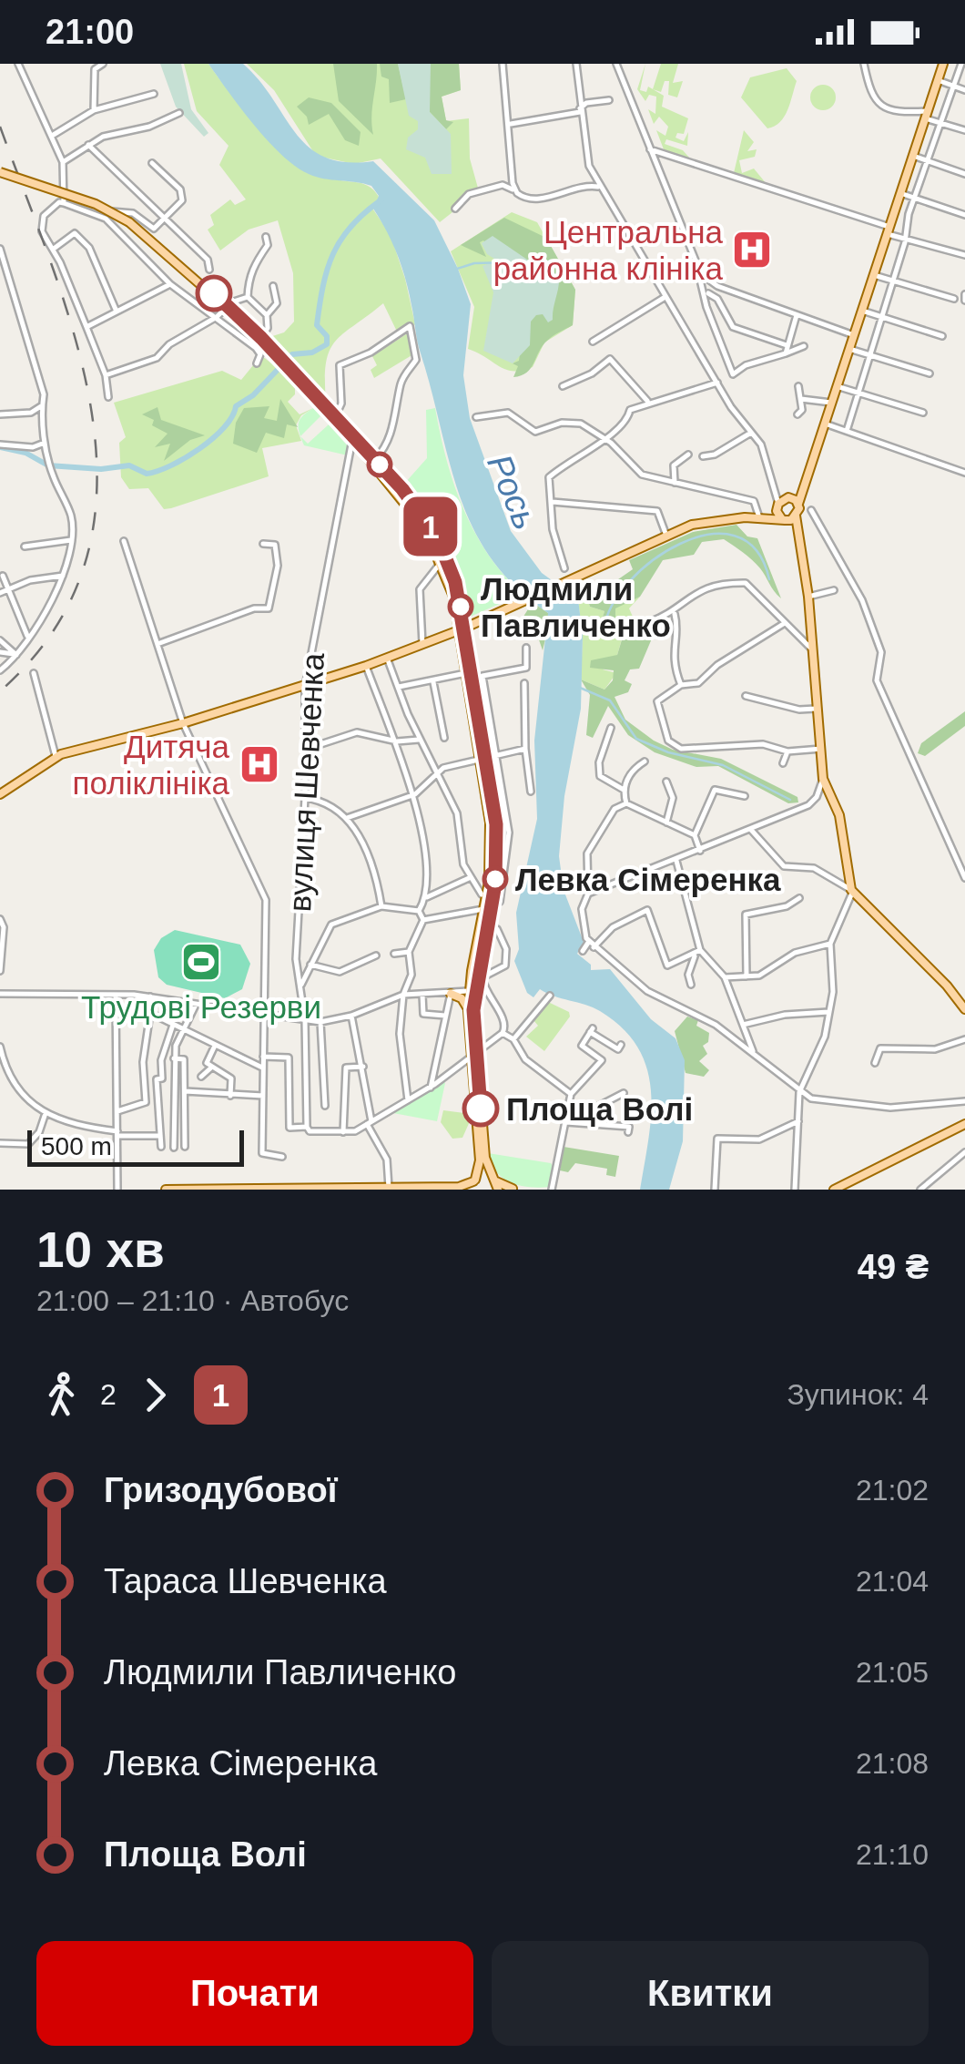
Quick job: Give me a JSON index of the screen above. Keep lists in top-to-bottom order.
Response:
{
  "streets": {
    "street": ["вулиця Шевченка"]
  },
  "water": ["Рось"],
  "places": {
    "hospital": ["Центральна районна клініка", "Дитяча поліклініка"],
    "other": ["Людмили Павличенко", "Левка Сімеренка", "Площа Волі"],
    "sports": ["Трудові Резерви"]
  },
  "lines": ["bus line 1"],
  "scale_bar": "500 m",
  "page": {
    "status": "21:00",
    "on_map": "1",
    "scale": "500 m",
    "heading": ["10 хв", "21:00 – 21:10 · Автобус", "49 ₴"],
    "legs": ["2", "1", "Зупинок: 4"],
    "list": [
      {
        "name": "Гризодубової",
        "value": "21:02"
      },
      {
        "name": "Тараса Шевченка",
        "value": "21:04"
      },
      {
        "name": "Людмили Павличенко",
        "value": "21:05"
      },
      {
        "name": "Левка Сімеренка",
        "value": "21:08"
      },
      {
        "name": "Площа Волі",
        "value": "21:10"
      }
    ],
    "buttons": ["Почати", "Квитки"]
  }
}
